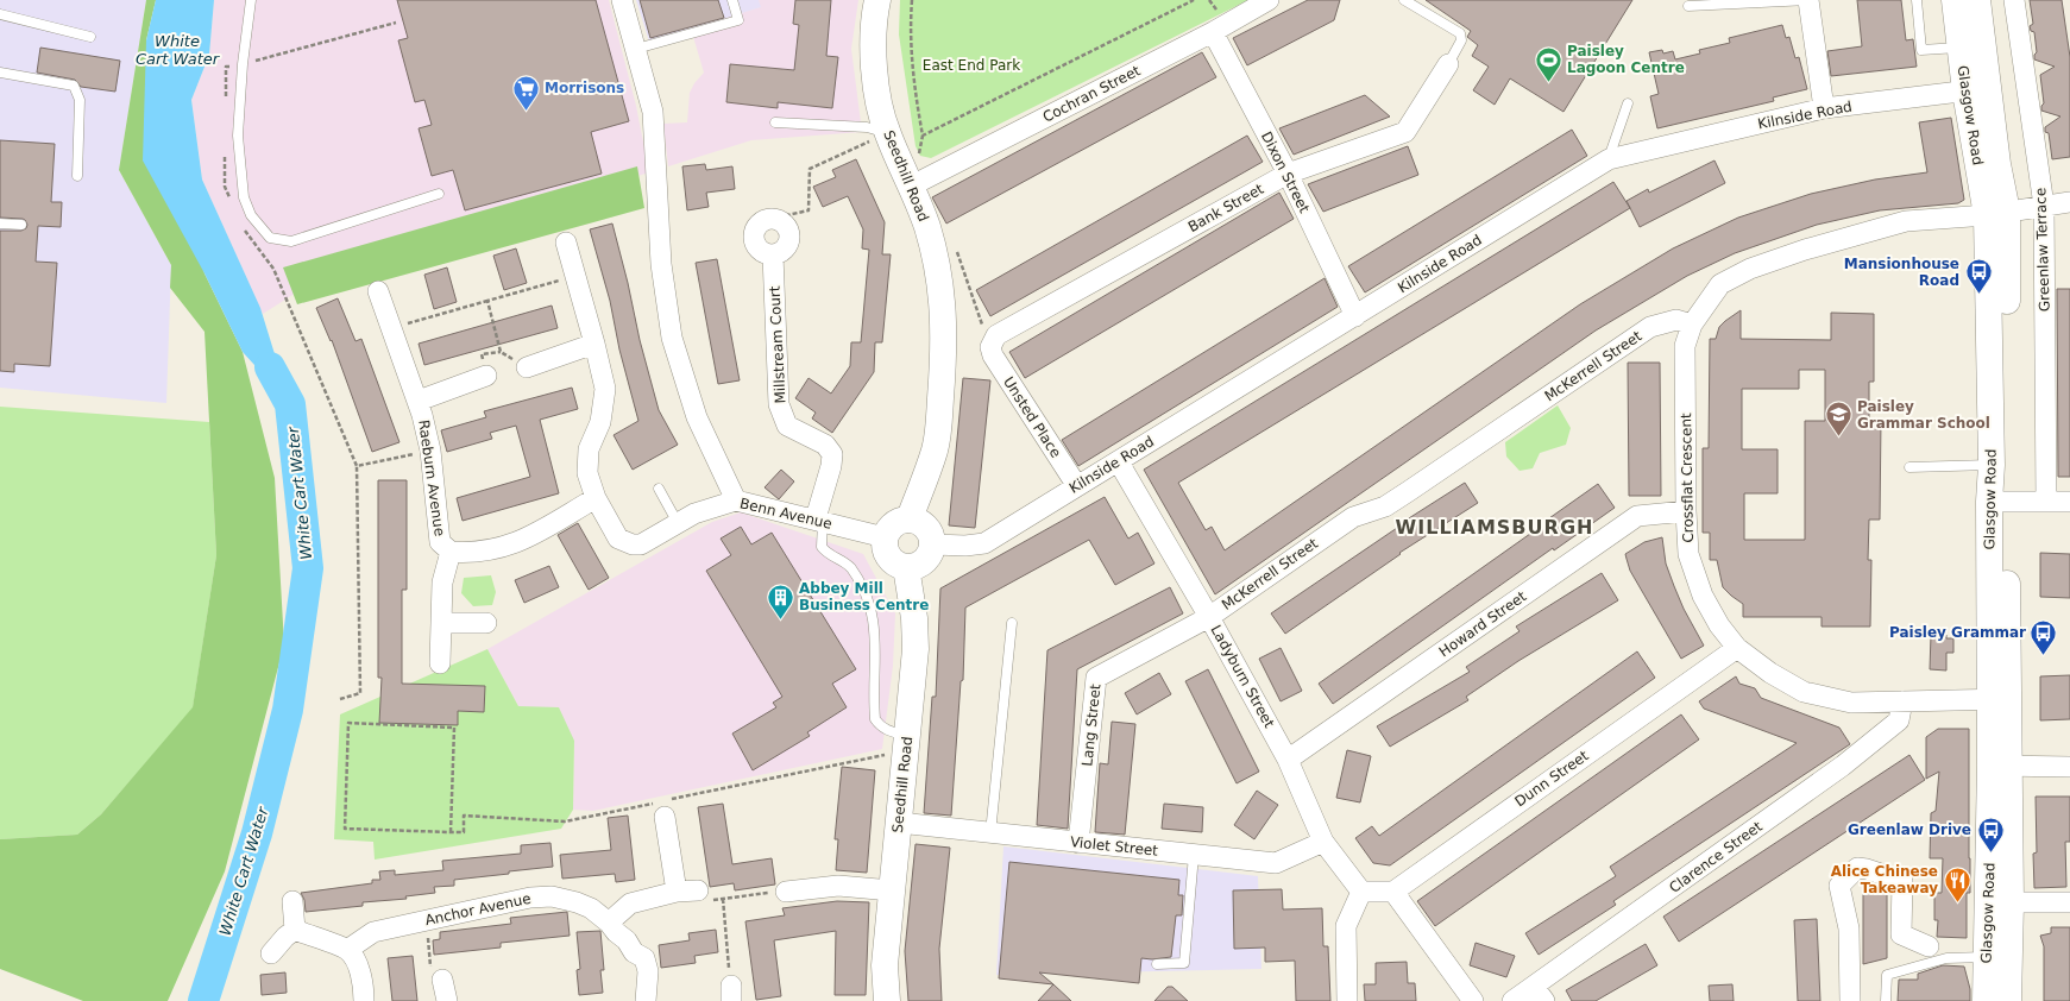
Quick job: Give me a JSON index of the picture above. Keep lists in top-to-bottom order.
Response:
{
  "streets": {
    "main road": ["Glasgow Road", "Seedhill Road"],
    "street": [
      "Cochran Street",
      "Kilnside Road",
      "Dixon Street",
      "Bank Street",
      "Greenlaw Terrace",
      "Millstream Court",
      "McKerrell Street",
      "Unsted Place",
      "Raeburn Avenue",
      "Crossflat Crescent",
      "Benn Avenue",
      "Howard Street",
      "Ladyburn Street",
      "Lang Street",
      "Dunn Street",
      "Violet Street",
      "Clarence Street",
      "Anchor Avenue"
    ]
  },
  "crossings": [
    ["Cochran Street", "Dixon Street"],
    ["Cochran Street", "Seedhill Road"],
    ["Kilnside Road", "Glasgow Road"],
    ["Kilnside Road", "Dixon Street"],
    ["Kilnside Road", "Seedhill Road"],
    ["Kilnside Road", "Unsted Place"],
    ["Kilnside Road", "Benn Avenue"],
    ["Kilnside Road", "Ladyburn Street"],
    ["Glasgow Road", "Crossflat Crescent"],
    ["Dixon Street", "Bank Street"],
    ["Seedhill Road", "Benn Avenue"],
    ["Seedhill Road", "Violet Street"],
    ["Bank Street", "Unsted Place"],
    ["Millstream Court", "Benn Avenue"],
    ["McKerrell Street", "Crossflat Crescent"],
    ["McKerrell Street", "Ladyburn Street"],
    ["McKerrell Street", "Lang Street"],
    ["Raeburn Avenue", "Benn Avenue"],
    ["Crossflat Crescent", "Howard Street"],
    ["Crossflat Crescent", "Dunn Street"],
    ["Crossflat Crescent", "Clarence Street"],
    ["Howard Street", "Ladyburn Street"],
    ["Ladyburn Street", "Lang Street"],
    ["Ladyburn Street", "Violet Street"],
    ["Lang Street", "Violet Street"]
  ],
  "districts": ["WILLIAMSBURGH"],
  "water": ["White Cart Water"],
  "parks": ["East End Park"],
  "places": {
    "sports": ["Paisley Lagoon Centre"],
    "supermarket": ["Morrisons"],
    "bus stop": ["Mansionhouse Road", "Paisley Grammar", "Greenlaw Drive"],
    "school or university": ["Paisley Grammar School"],
    "building": ["Abbey Mill Business Centre"],
    "restaurant": ["Alice Chinese Takeaway"]
  }
}
